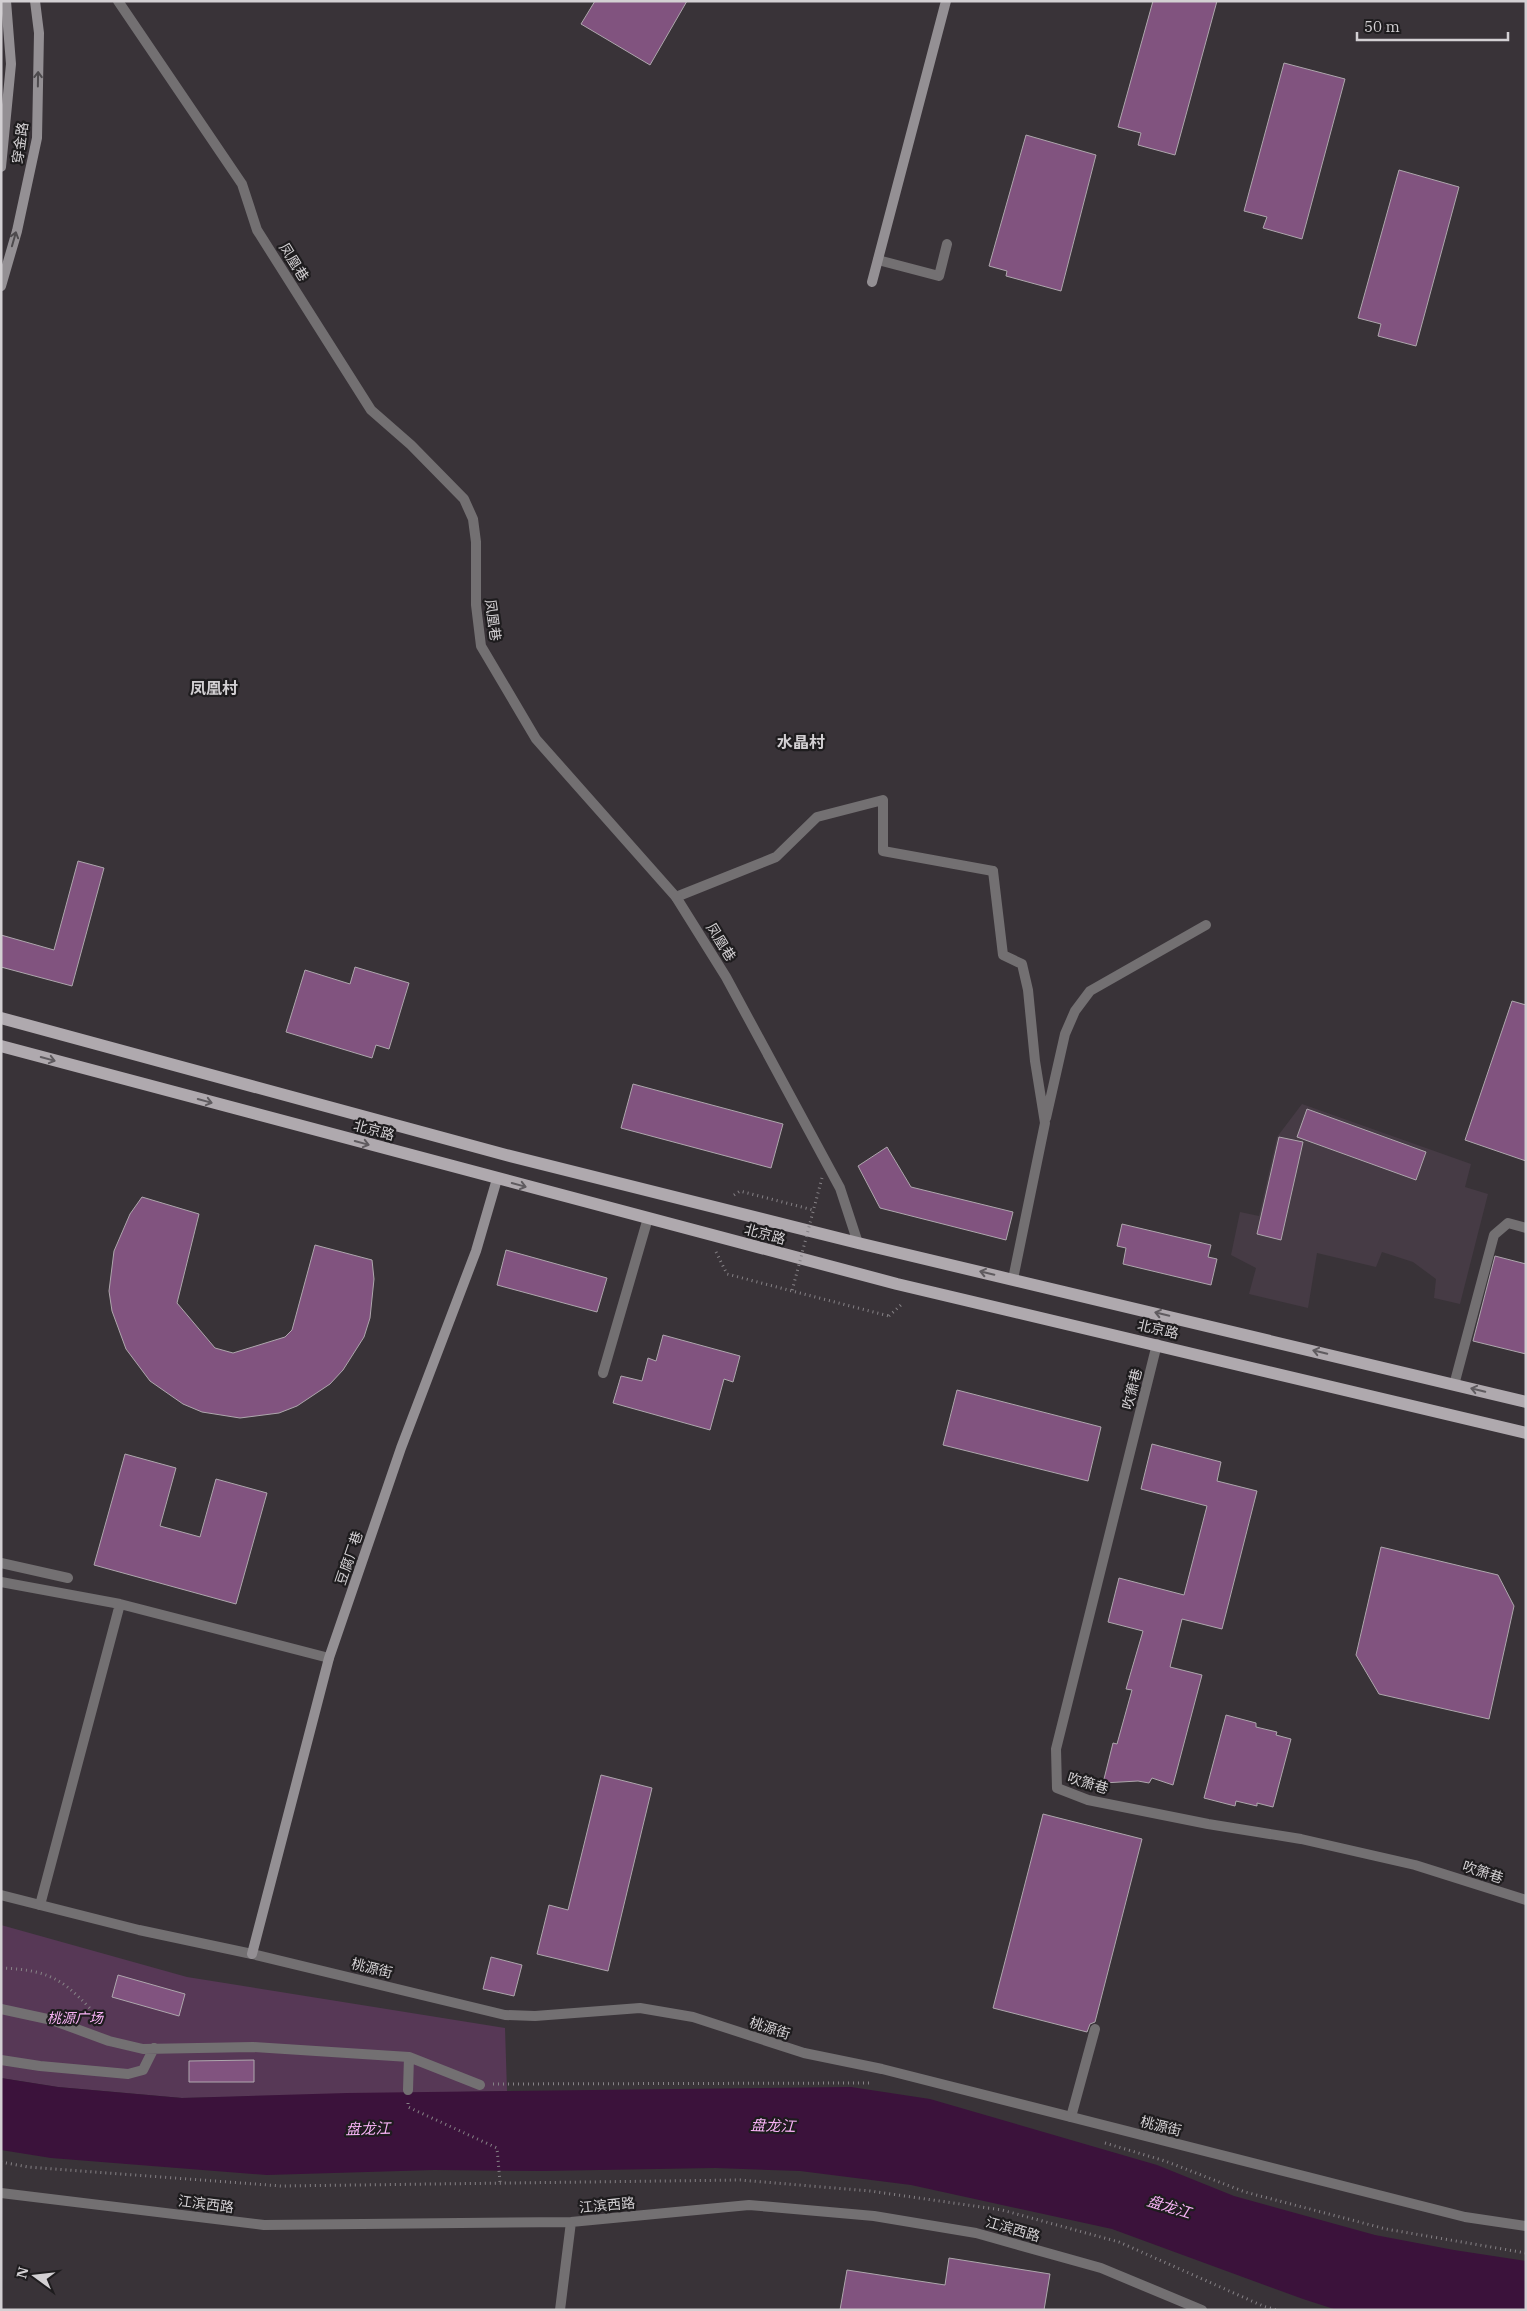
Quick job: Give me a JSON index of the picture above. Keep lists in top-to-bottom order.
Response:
{
  "streets": {
    "main road": ["北京路"],
    "street": [
      "穿金路",
      "凤凰巷",
      "吹箫巷",
      "豆腐厂巷",
      "桃源街",
      "江滨西路"
    ]
  },
  "crossings": [
    ["凤凰巷", "北京路"],
    ["北京路", "吹箫巷"],
    ["北京路", "豆腐厂巷"],
    ["豆腐厂巷", "桃源街"]
  ],
  "districts": ["凤凰村", "水晶村"],
  "water": ["盘龙江"],
  "parks": ["桃源广场"],
  "scale_bar": "50 m",
  "north": "left"
}
